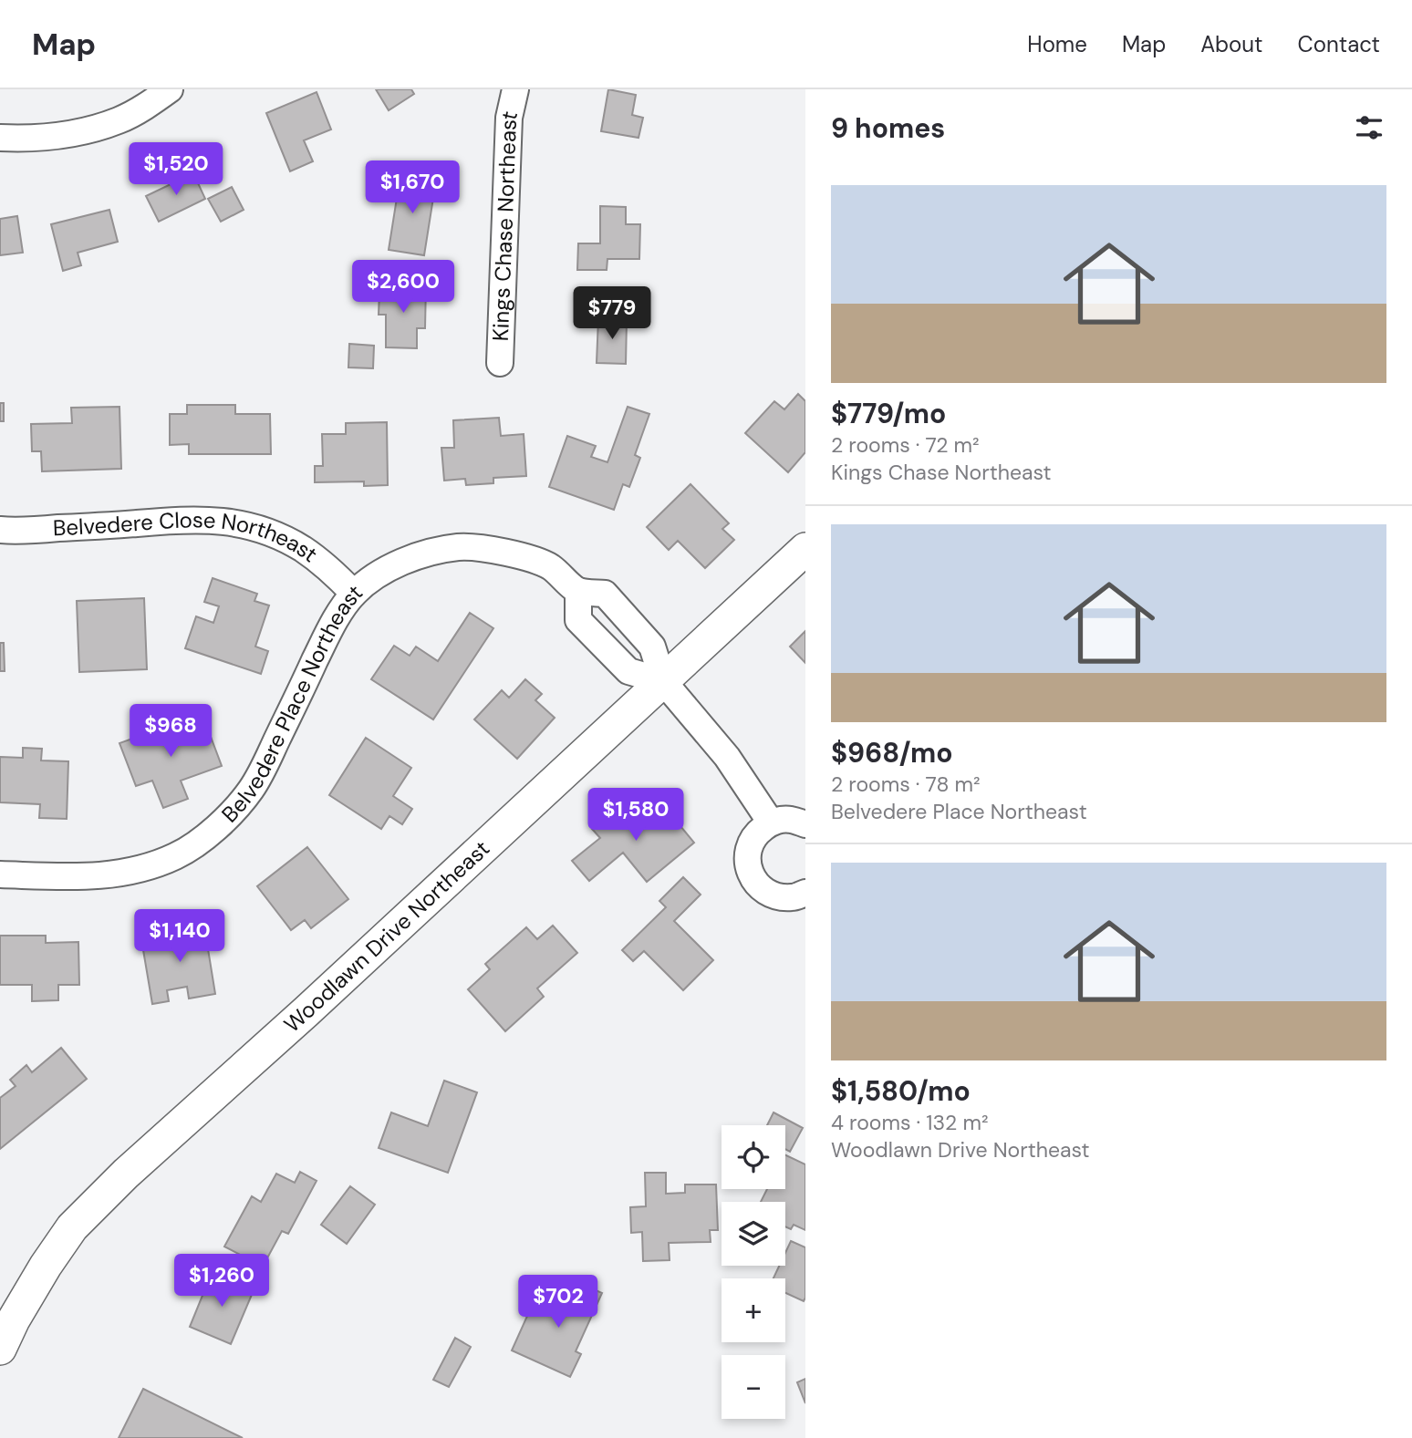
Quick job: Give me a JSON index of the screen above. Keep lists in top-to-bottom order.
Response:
{
  "streets": {
    "street": [
      "Kings Chase Northeast",
      "Belvedere Close Northeast",
      "Belvedere Place Northeast",
      "Woodlawn Drive Northeast"
    ]
  },
  "crossings": [
    ["Belvedere Close Northeast", "Belvedere Place Northeast"]
  ],
  "page": {
    "header": "Map",
    "nav": [
      "Home",
      "Map",
      "About",
      "Contact"
    ],
    "heading": "9 homes",
    "price": [
      "$1,520",
      "$1,670",
      "$2,600",
      "$779",
      "$968",
      "$1,580",
      "$1,140",
      "$1,260",
      "$702"
    ],
    "list": [
      {
        "name": "$779/mo",
        "note": "2 rooms · 72 m² · Kings Chase Northeast"
      },
      {
        "name": "$968/mo",
        "note": "2 rooms · 78 m² · Belvedere Place Northeast"
      },
      {
        "name": "$1,580/mo",
        "note": "4 rooms · 132 m² · Woodlawn Drive Northeast"
      }
    ],
    "map_buttons": ["+", "−"]
  }
}
